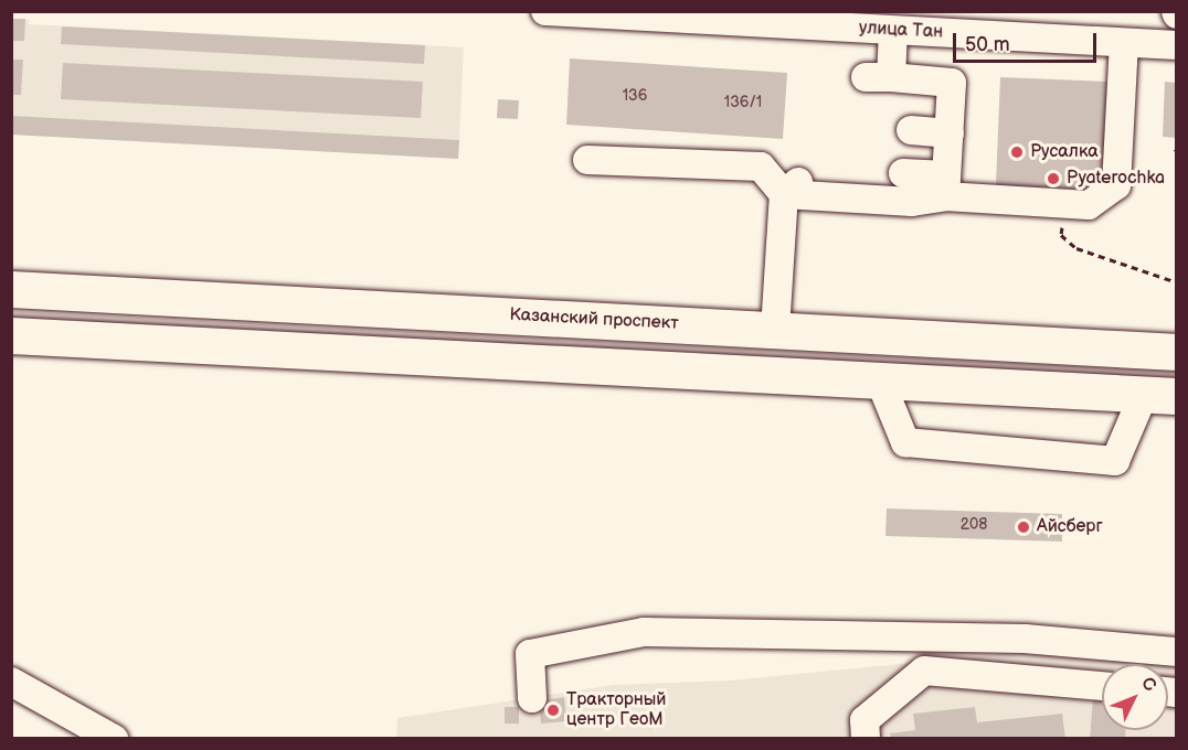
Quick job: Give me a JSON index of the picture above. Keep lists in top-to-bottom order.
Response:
{
  "streets": {
    "main road": ["Казанский проспект"],
    "street": ["улица Тан"]
  },
  "places": [
    "Русалка",
    "Pyaterochka",
    "Айсберг",
    "Тракторный центр ГеоМ"
  ],
  "house_numbers": ["136", "136/1", "208"],
  "scale_bar": "50 m",
  "north": "top right"
}
